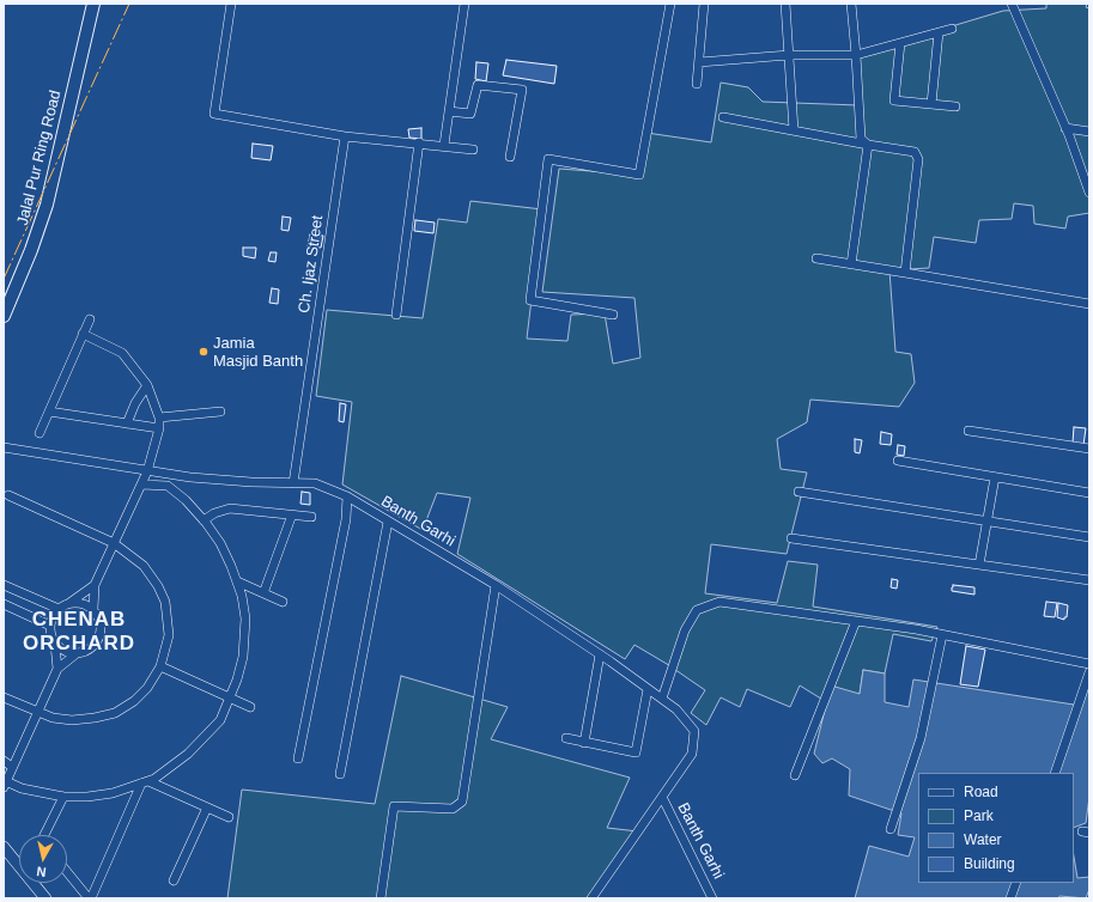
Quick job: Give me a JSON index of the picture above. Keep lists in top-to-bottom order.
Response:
{
  "streets": {
    "main road": ["Jalal Pur Ring Road"],
    "street": ["Ch. Ijaz Street", "Banth Garhi"]
  },
  "crossings": [
    ["Ch. Ijaz Street", "Banth Garhi"]
  ],
  "districts": ["CHENAB ORCHARD"],
  "places": ["Jamia Masjid Banth"],
  "legend": [
    "Road",
    "Park",
    "Water",
    "Building"
  ],
  "north": "bottom"
}
